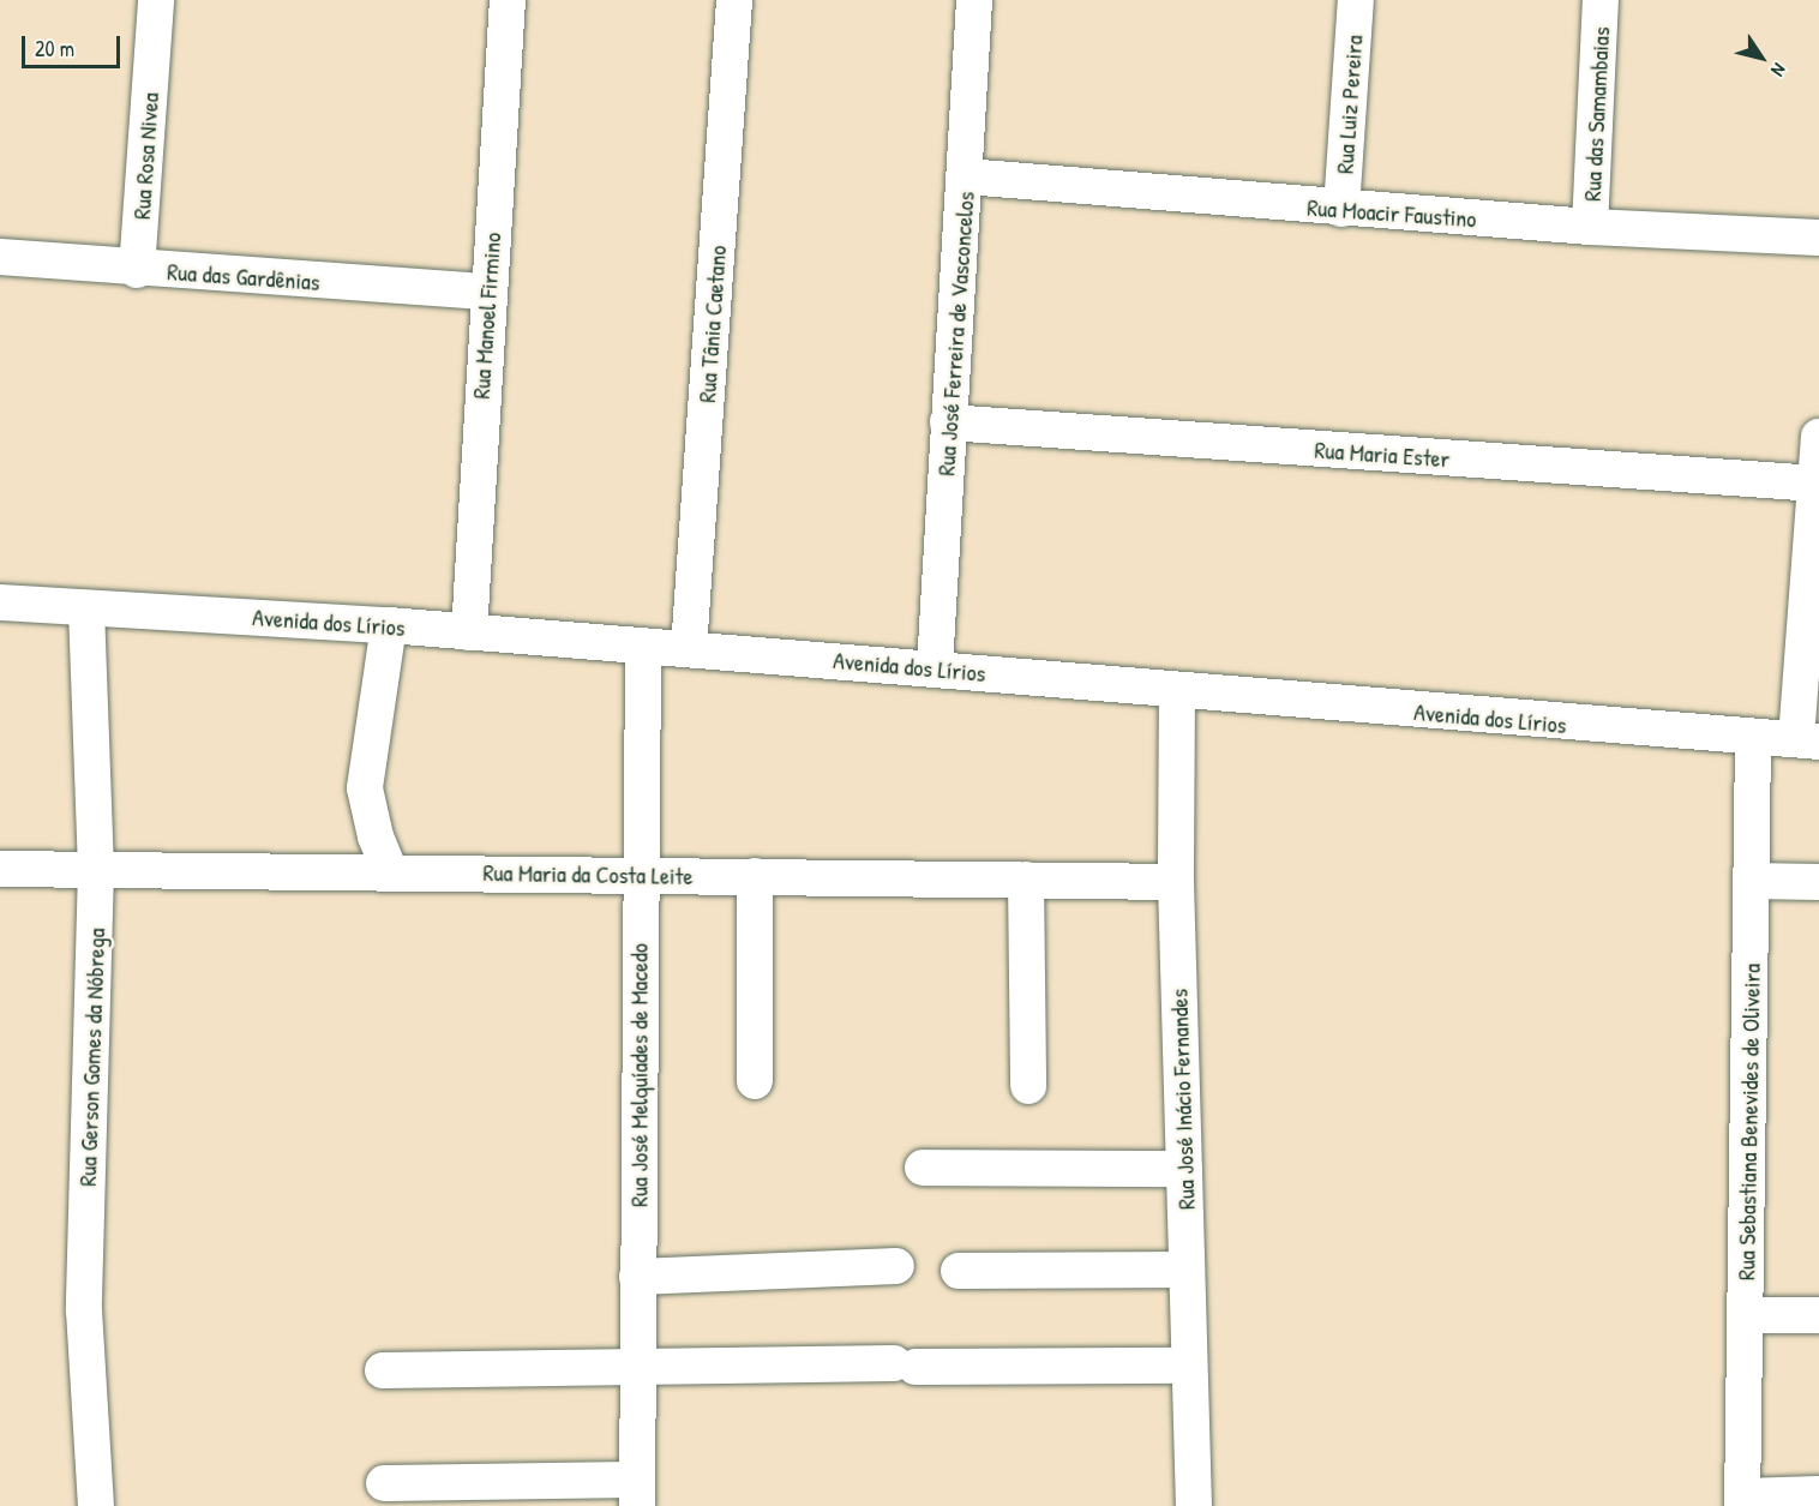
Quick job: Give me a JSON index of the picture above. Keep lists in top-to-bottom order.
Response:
{
  "streets": {
    "street": [
      "Rua Luiz Pereira",
      "Rua das Samambaias",
      "Rua Rosa Nivea",
      "Rua Moacir Faustino",
      "Rua das Gardênias",
      "Rua Manoel Firmino",
      "Rua Tânia Caetano",
      "Rua José Ferreira de Vasconcelos",
      "Rua Maria Ester",
      "Avenida dos Lírios",
      "Rua Maria da Costa Leite",
      "Rua Gerson Gomes da Nóbrega",
      "Rua José Melquíades de Macedo",
      "Rua José Inácio Fernandes",
      "Rua Sebastiana Benevides de Oliveira"
    ]
  },
  "crossings": [
    ["Rua Luiz Pereira", "Rua Moacir Faustino"],
    ["Rua das Samambaias", "Rua Moacir Faustino"],
    ["Rua Rosa Nivea", "Rua das Gardênias"],
    ["Rua Moacir Faustino", "Rua José Ferreira de Vasconcelos"],
    ["Rua das Gardênias", "Rua Manoel Firmino"],
    ["Rua Manoel Firmino", "Avenida dos Lírios"],
    ["Rua Tânia Caetano", "Avenida dos Lírios"],
    ["Rua José Ferreira de Vasconcelos", "Rua Maria Ester"],
    ["Rua José Ferreira de Vasconcelos", "Avenida dos Lírios"],
    ["Avenida dos Lírios", "Rua Gerson Gomes da Nóbrega"],
    ["Avenida dos Lírios", "Rua José Melquíades de Macedo"],
    ["Avenida dos Lírios", "Rua José Inácio Fernandes"],
    ["Avenida dos Lírios", "Rua Sebastiana Benevides de Oliveira"],
    ["Rua Maria da Costa Leite", "Rua Gerson Gomes da Nóbrega"],
    ["Rua Maria da Costa Leite", "Rua José Melquíades de Macedo"],
    ["Rua Maria da Costa Leite", "Rua José Inácio Fernandes"]
  ],
  "scale_bar": "20 m",
  "north": "bottom right"
}
